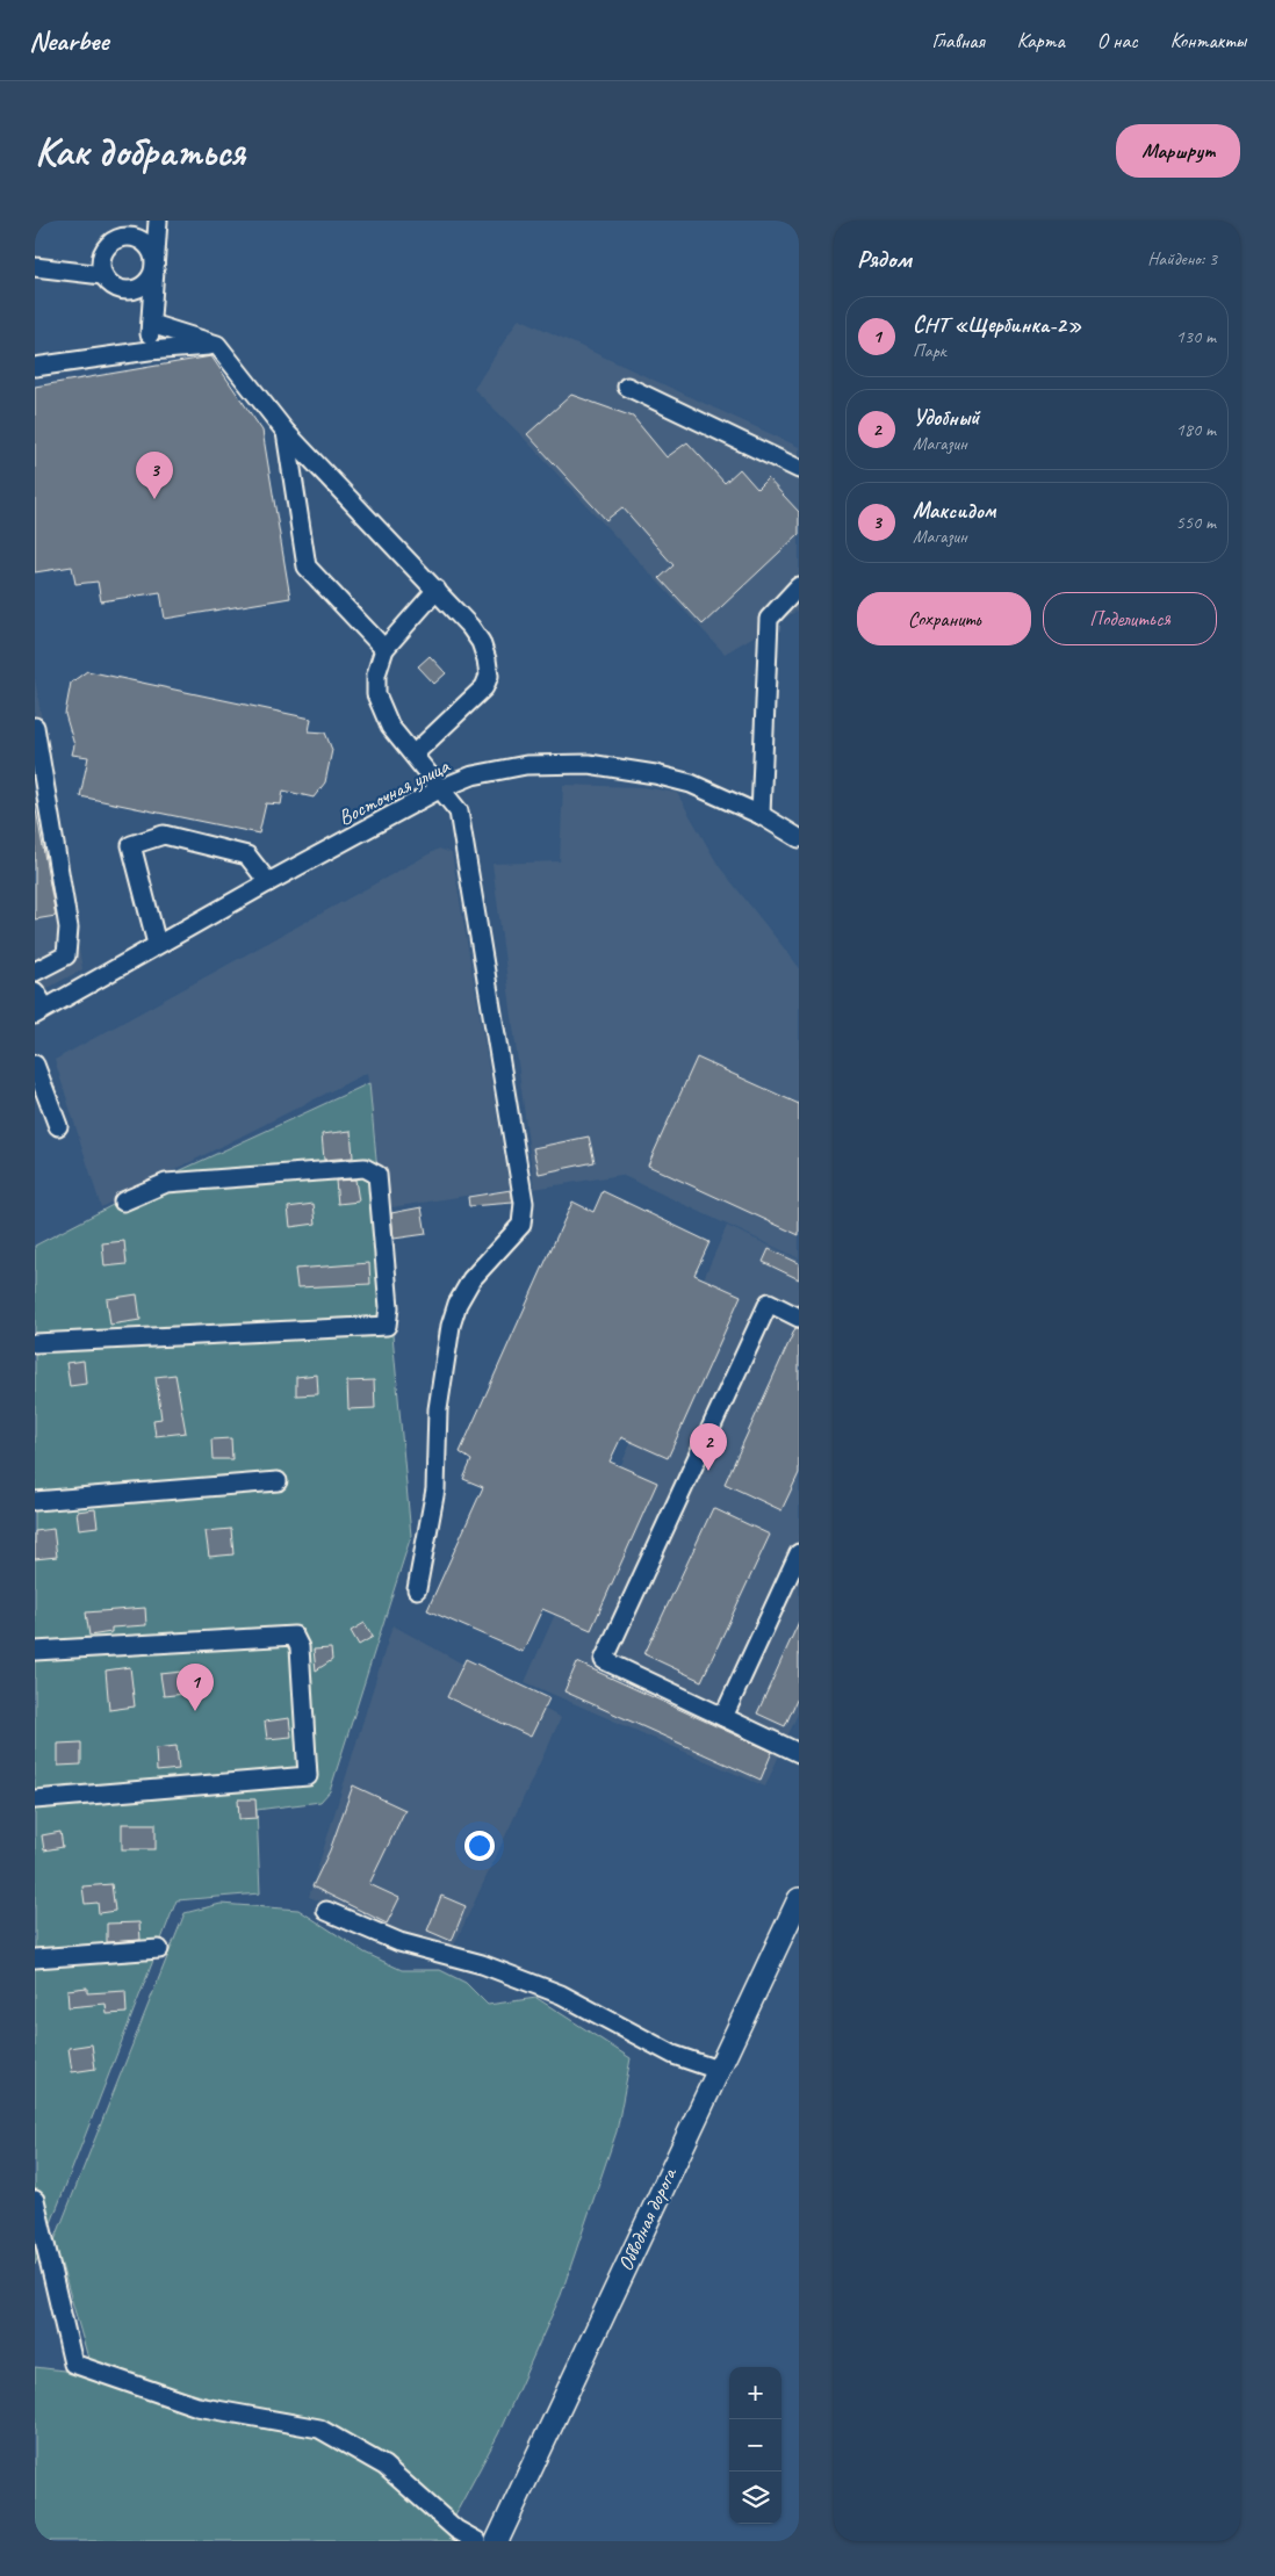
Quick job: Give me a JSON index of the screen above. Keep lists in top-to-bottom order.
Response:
{
  "streets": {
    "main road": ["Обводная дорога"],
    "street": ["Восточная улица"]
  },
  "page": {
    "header": "Nearbee",
    "nav": [
      "Главная",
      "Карта",
      "О нас",
      "Контакты"
    ],
    "buttons": [
      "Маршрут",
      ["Сохранить", "Поделиться"]
    ],
    "title": "Как добраться",
    "heading": ["Рядом", "Найдено: 3"],
    "list": [
      {
        "mark": "1",
        "name": "СНТ «Щербинка-2»",
        "note": "Парк",
        "value": "130 m"
      },
      {
        "mark": "2",
        "name": "Удобный",
        "note": "Магазин",
        "value": "180 m"
      },
      {
        "mark": "3",
        "name": "Максидом",
        "note": "Магазин",
        "value": "550 m"
      }
    ],
    "pins": ["3", "2", "1"],
    "map_buttons": ["+", "−"]
  }
}
